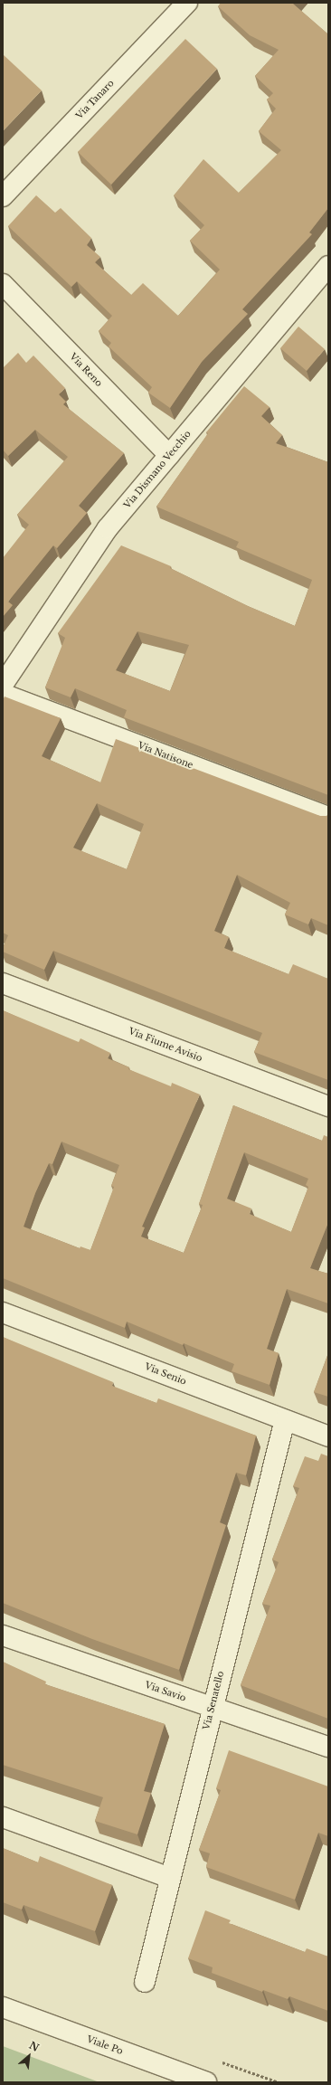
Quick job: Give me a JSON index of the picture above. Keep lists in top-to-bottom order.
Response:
{
  "streets": {
    "street": [
      "Via Tanaro",
      "Via Reno",
      "Via Dismano Vecchio",
      "Via Natisone",
      "Via Fiume Avisio",
      "Via Senio",
      "Via Savio",
      "Via Senatello",
      "Viale Po"
    ]
  },
  "crossings": [
    ["Via Reno", "Via Dismano Vecchio"],
    ["Via Senio", "Via Senatello"],
    ["Via Savio", "Via Senatello"]
  ],
  "north": "top right"
}
